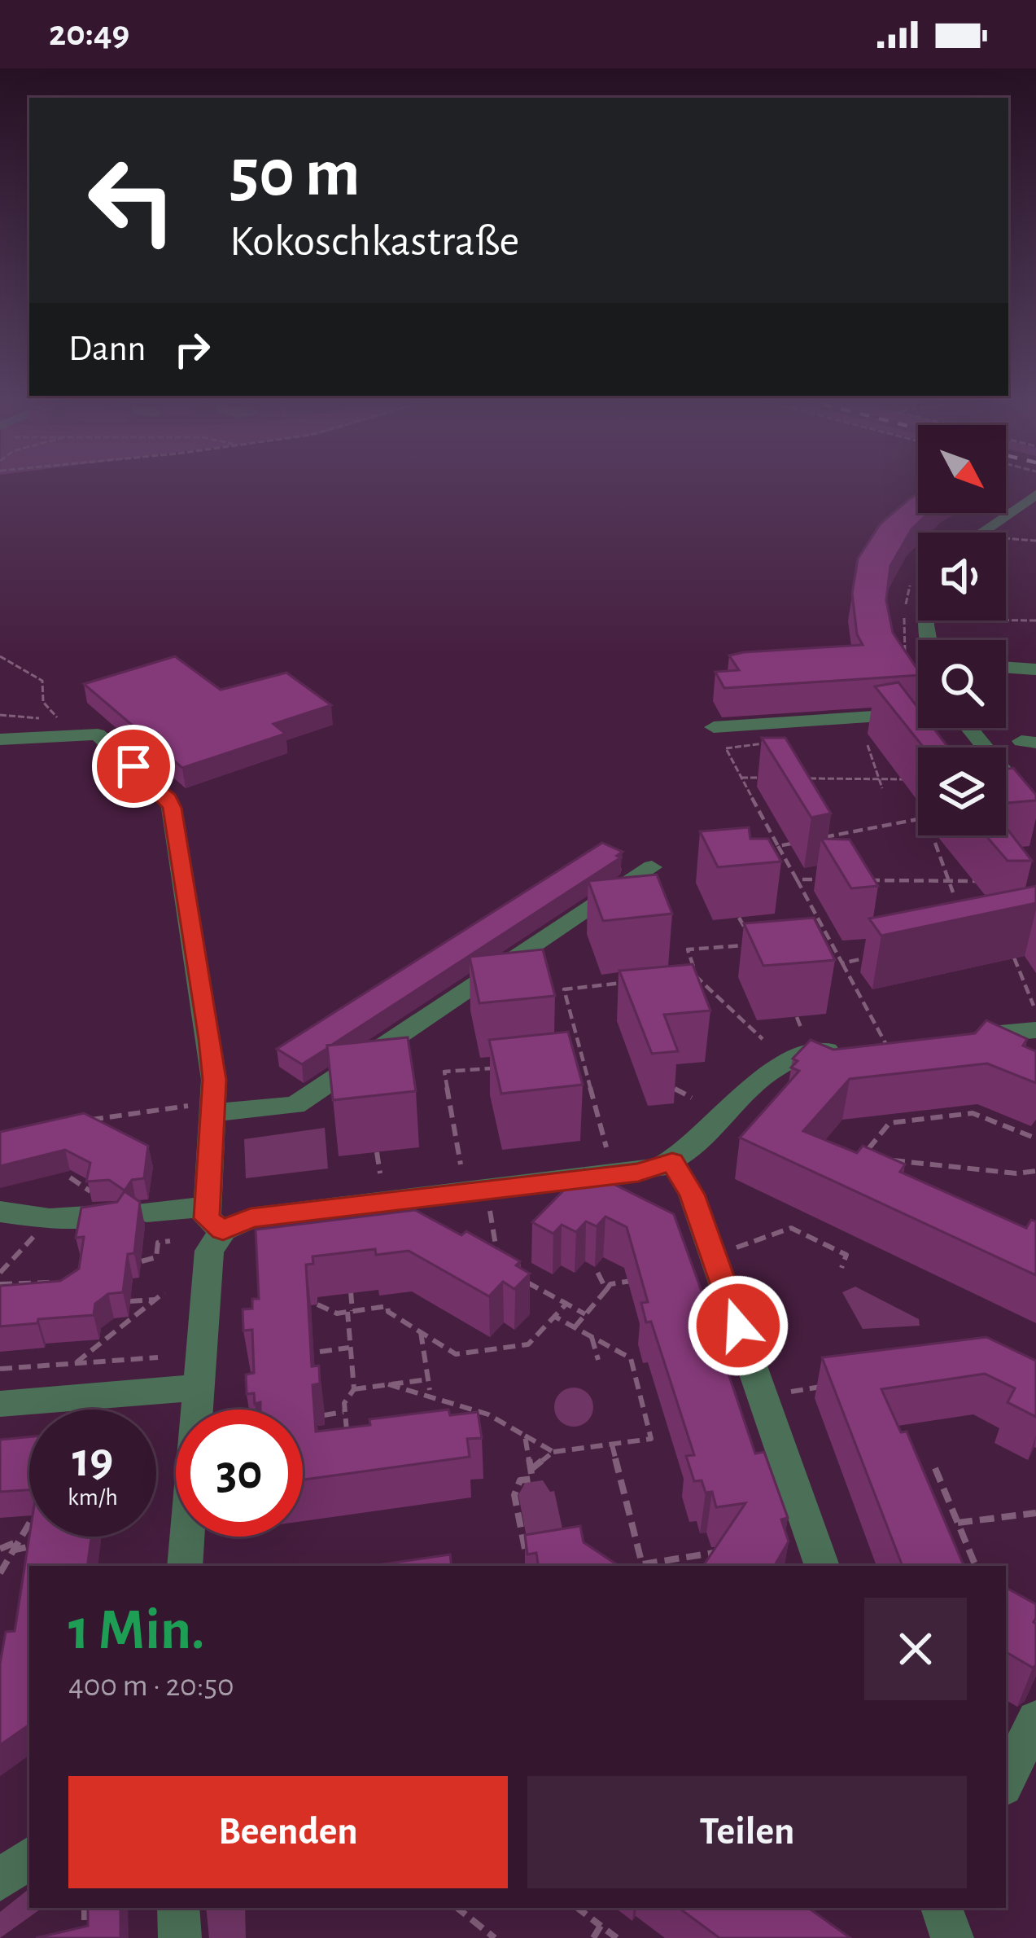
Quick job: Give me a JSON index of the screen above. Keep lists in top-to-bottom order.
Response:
{
  "north": "bottom right",
  "page": {
    "status": "20:49",
    "turn": ["50 m", "Kokoschkastraße"],
    "then": "Dann",
    "speed": "19 km/h",
    "limit": "30",
    "heading": ["1 Min.", "400 m · 20:50"],
    "buttons": ["Beenden", "Teilen"]
  }
}
